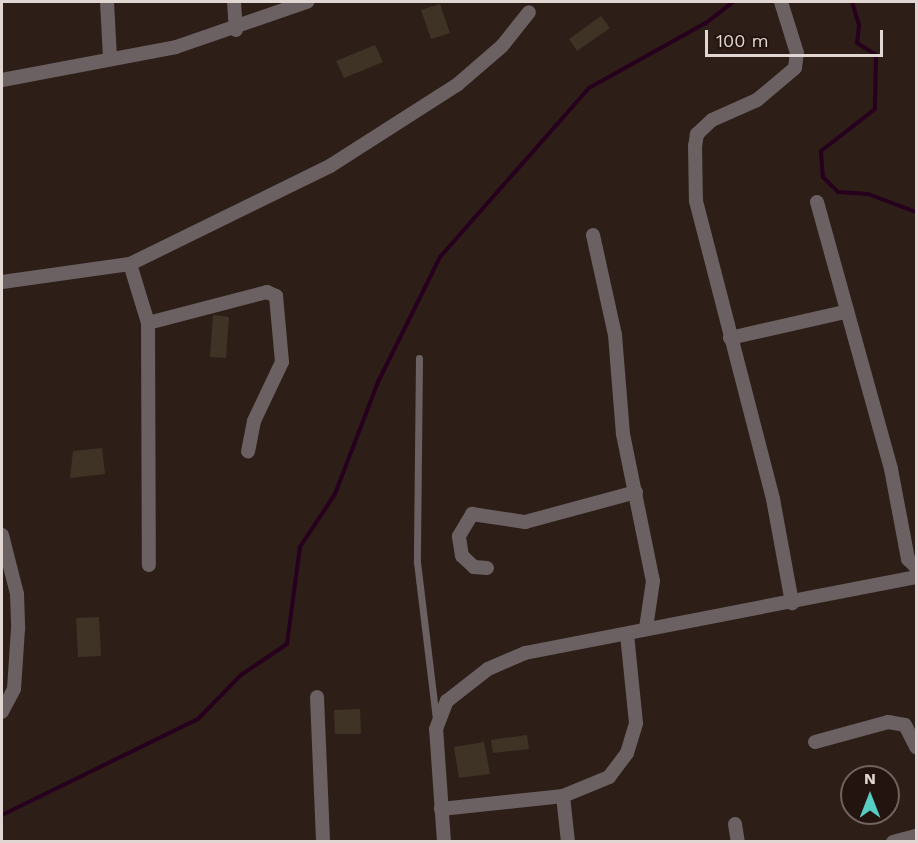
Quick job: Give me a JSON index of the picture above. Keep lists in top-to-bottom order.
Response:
{
  "scale_bar": "100 m",
  "north": "top"
}
